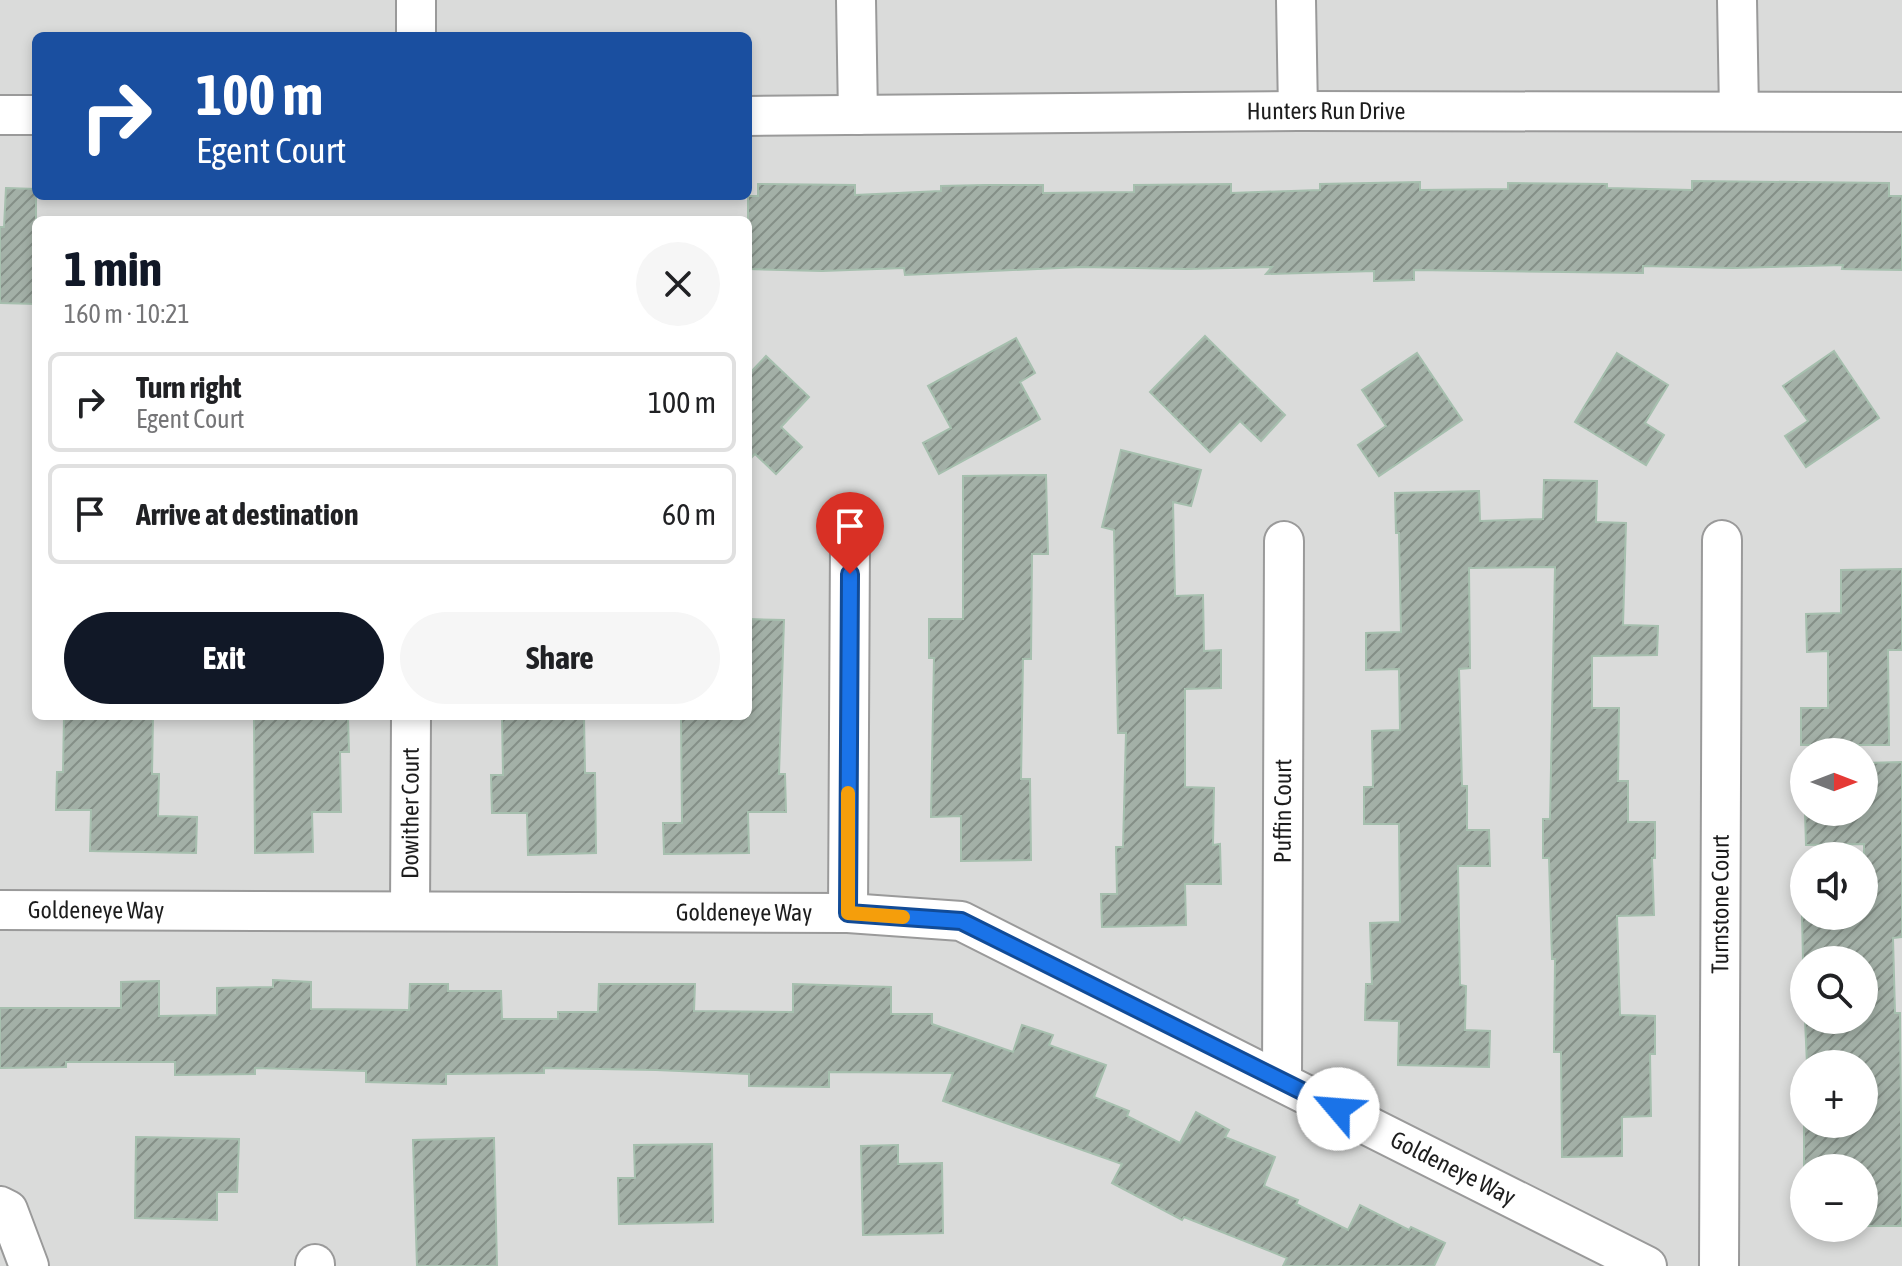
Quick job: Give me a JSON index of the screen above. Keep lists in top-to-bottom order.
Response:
{
  "streets": {
    "street": [
      "Hunters Run Drive",
      "Puffin Court",
      "Dowither Court",
      "Turnstone Court",
      "Goldeneye Way"
    ]
  },
  "crossings": [
    ["Puffin Court", "Goldeneye Way"],
    ["Dowither Court", "Goldeneye Way"]
  ],
  "north": "right",
  "page": {
    "turn": ["100 m", "Egent Court"],
    "heading": ["1 min", "160 m · 10:21"],
    "list": [
      {
        "name": "Turn right",
        "note": "Egent Court",
        "value": "100 m"
      },
      {
        "name": "Arrive at destination",
        "value": "60 m"
      }
    ],
    "buttons": ["Exit", "Share"],
    "map_buttons": ["+", "−"]
  }
}
